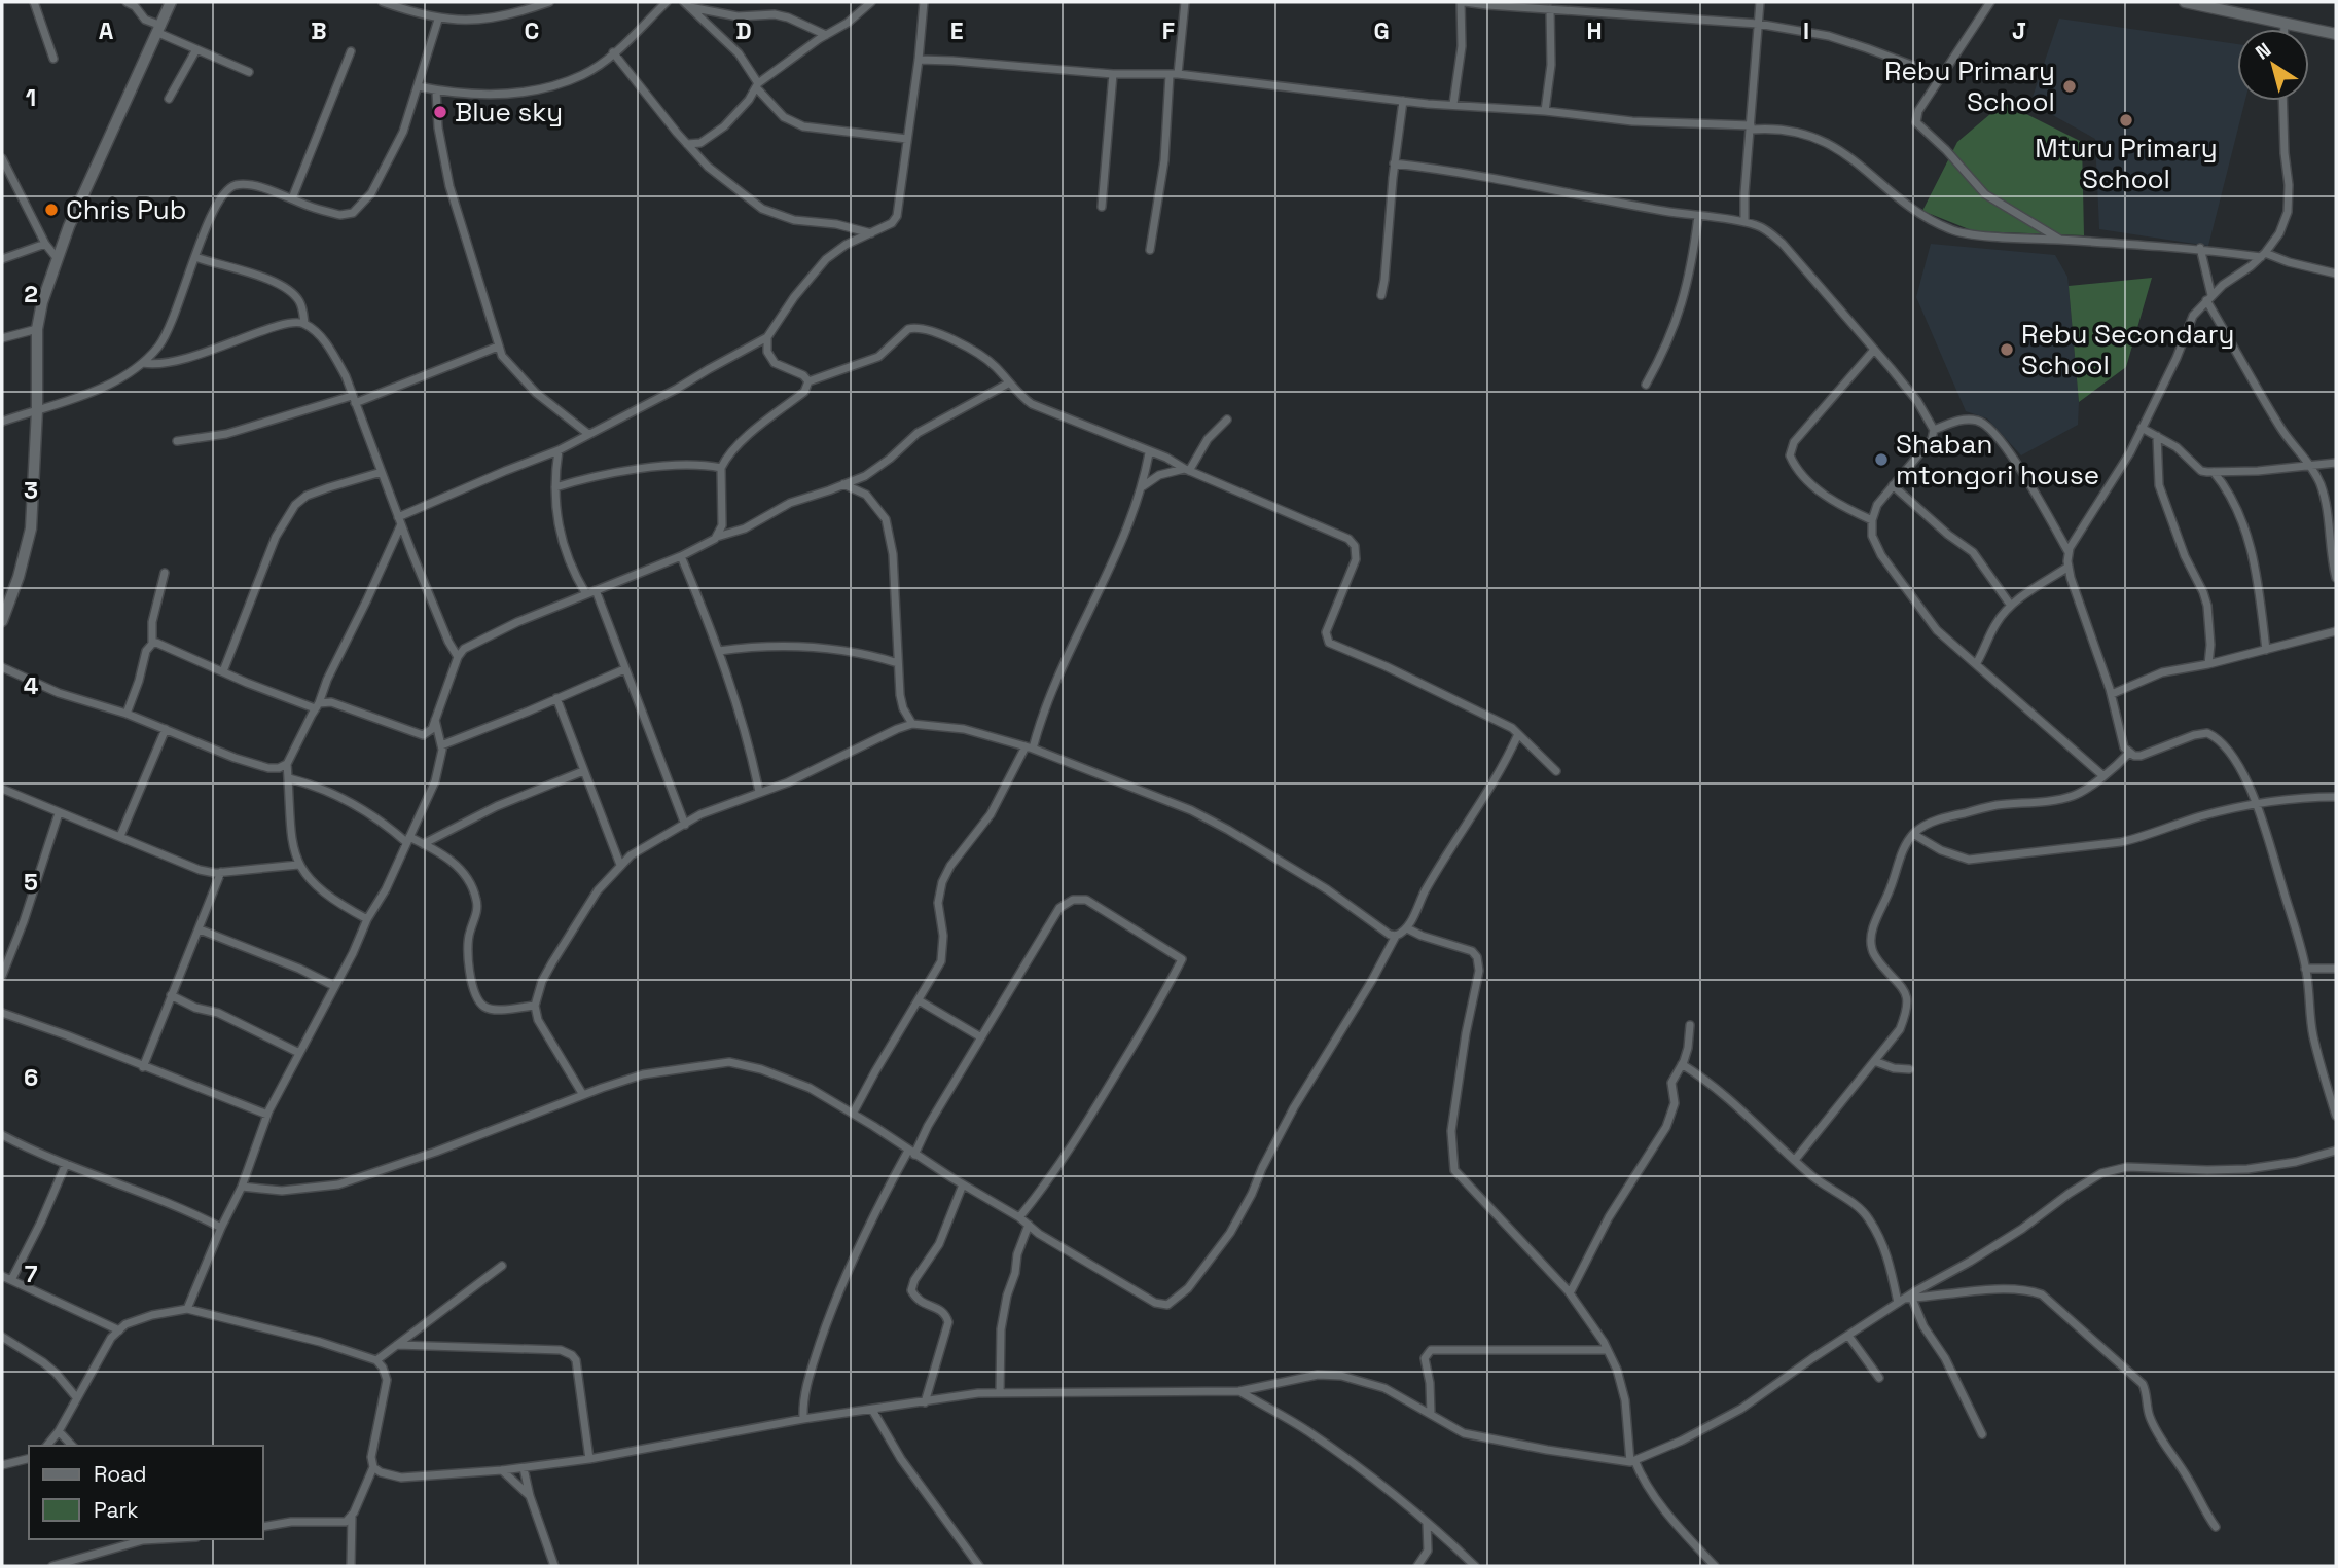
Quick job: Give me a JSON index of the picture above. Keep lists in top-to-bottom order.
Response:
{
  "places": [
    "Rebu Primary School",
    "Blue sky",
    "Mturu Primary School",
    "Chris Pub",
    "Rebu Secondary School",
    "Shaban mtongori house"
  ],
  "legend": ["Road", "Park"],
  "north": "top left",
  "grid": {
    "columns": [
      "A",
      "B",
      "C",
      "D",
      "E",
      "F",
      "G",
      "H",
      "I",
      "J"
    ],
    "rows": [
      "1",
      "2",
      "3",
      "4",
      "5",
      "6",
      "7"
    ]
  }
}
